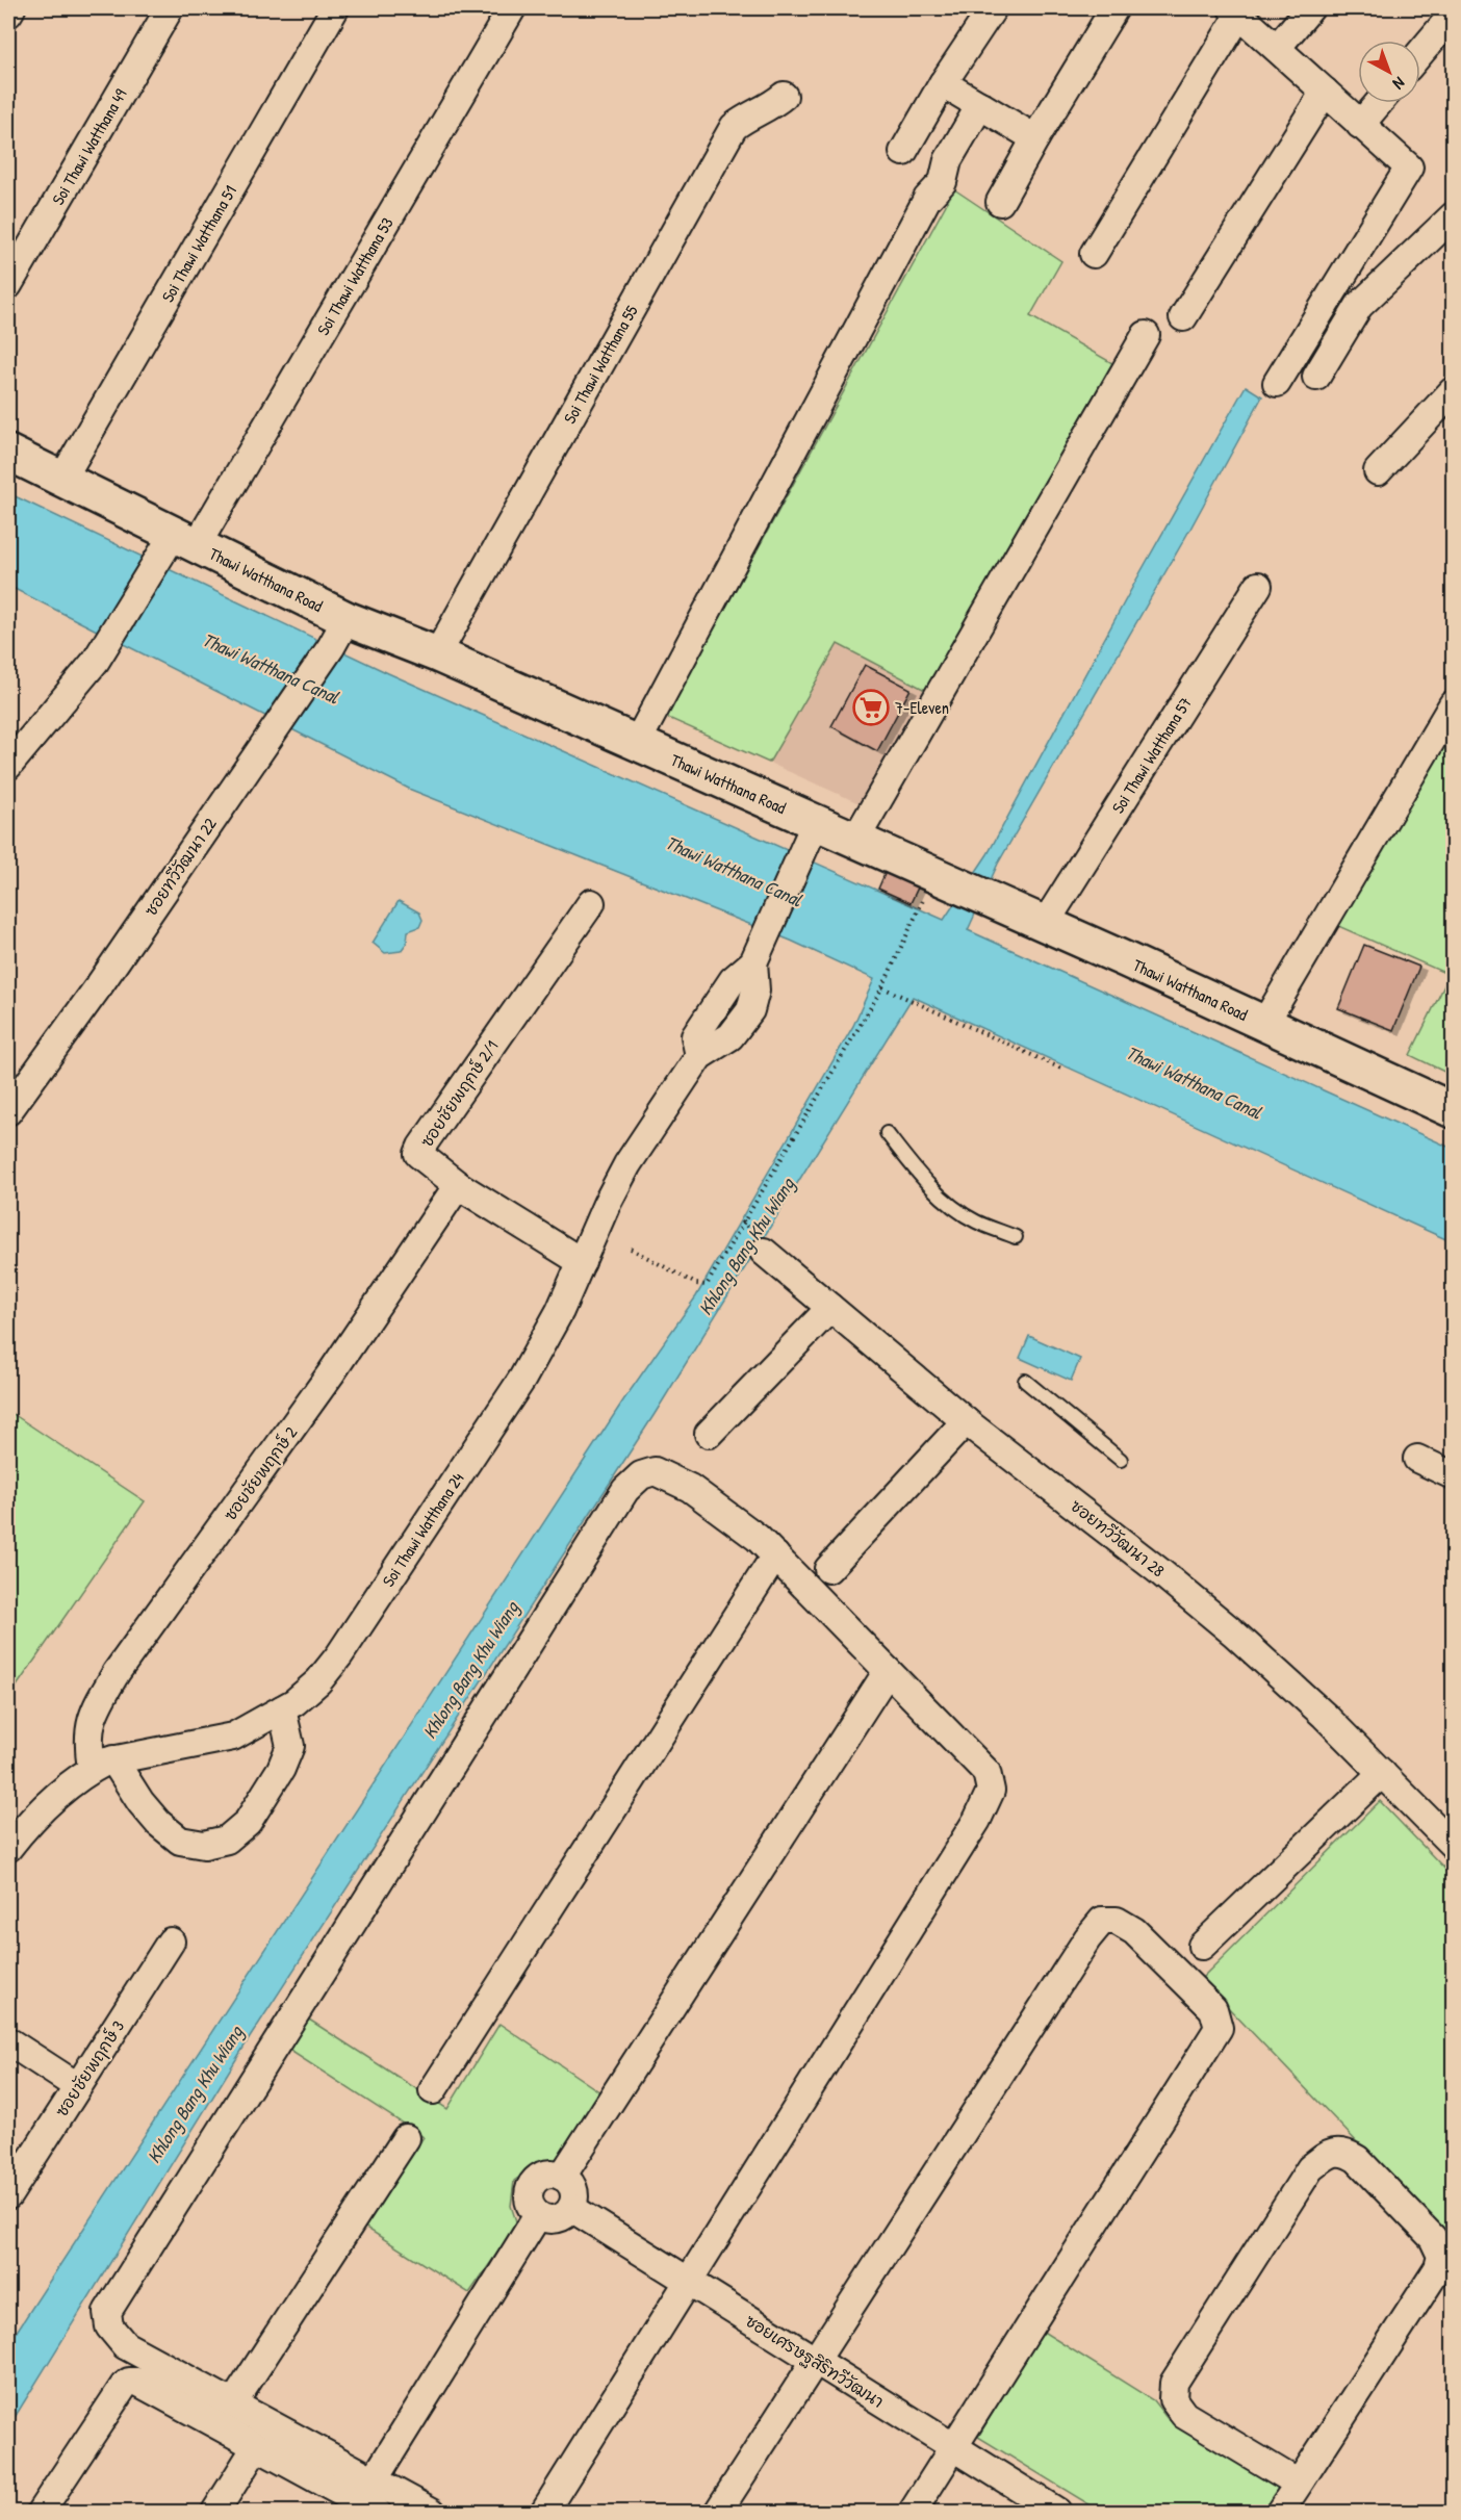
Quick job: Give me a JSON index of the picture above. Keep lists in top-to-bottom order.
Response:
{
  "streets": {
    "main road": ["Thawi Watthana Road"],
    "street": [
      "Soi Thawi Watthana 49",
      "Soi Thawi Watthana 51",
      "Soi Thawi Watthana 53",
      "Soi Thawi Watthana 55",
      "Soi Thawi Watthana 57",
      "ซอยทวีวัฒนา 22",
      "ซอยชัยพฤกษ์ 2/1",
      "ซอยชัยพฤกษ์ 2",
      "Soi Thawi Watthana 24",
      "ซอยทวีวัฒนา 28",
      "ซอยชัยพฤกษ์ 3",
      "ซอยเศรษฐสิริทวีวัฒนา"
    ]
  },
  "crossings": [
    ["Soi Thawi Watthana 51", "Thawi Watthana Road"],
    ["Soi Thawi Watthana 53", "Thawi Watthana Road"],
    ["Soi Thawi Watthana 55", "Thawi Watthana Road"],
    ["Thawi Watthana Road", "Soi Thawi Watthana 57"],
    ["Thawi Watthana Road", "ซอยทวีวัฒนา 22"],
    ["Thawi Watthana Road", "Soi Thawi Watthana 24"],
    ["ซอยชัยพฤกษ์ 2/1", "ซอยชัยพฤกษ์ 2"],
    ["ซอยชัยพฤกษ์ 2/1", "Soi Thawi Watthana 24"],
    ["ซอยชัยพฤกษ์ 2", "Soi Thawi Watthana 24"]
  ],
  "water": ["Thawi Watthana Canal", "Khlong Bang Khu Wiang"],
  "places": {
    "supermarket": ["7-Eleven"]
  },
  "north": "bottom right"
}
